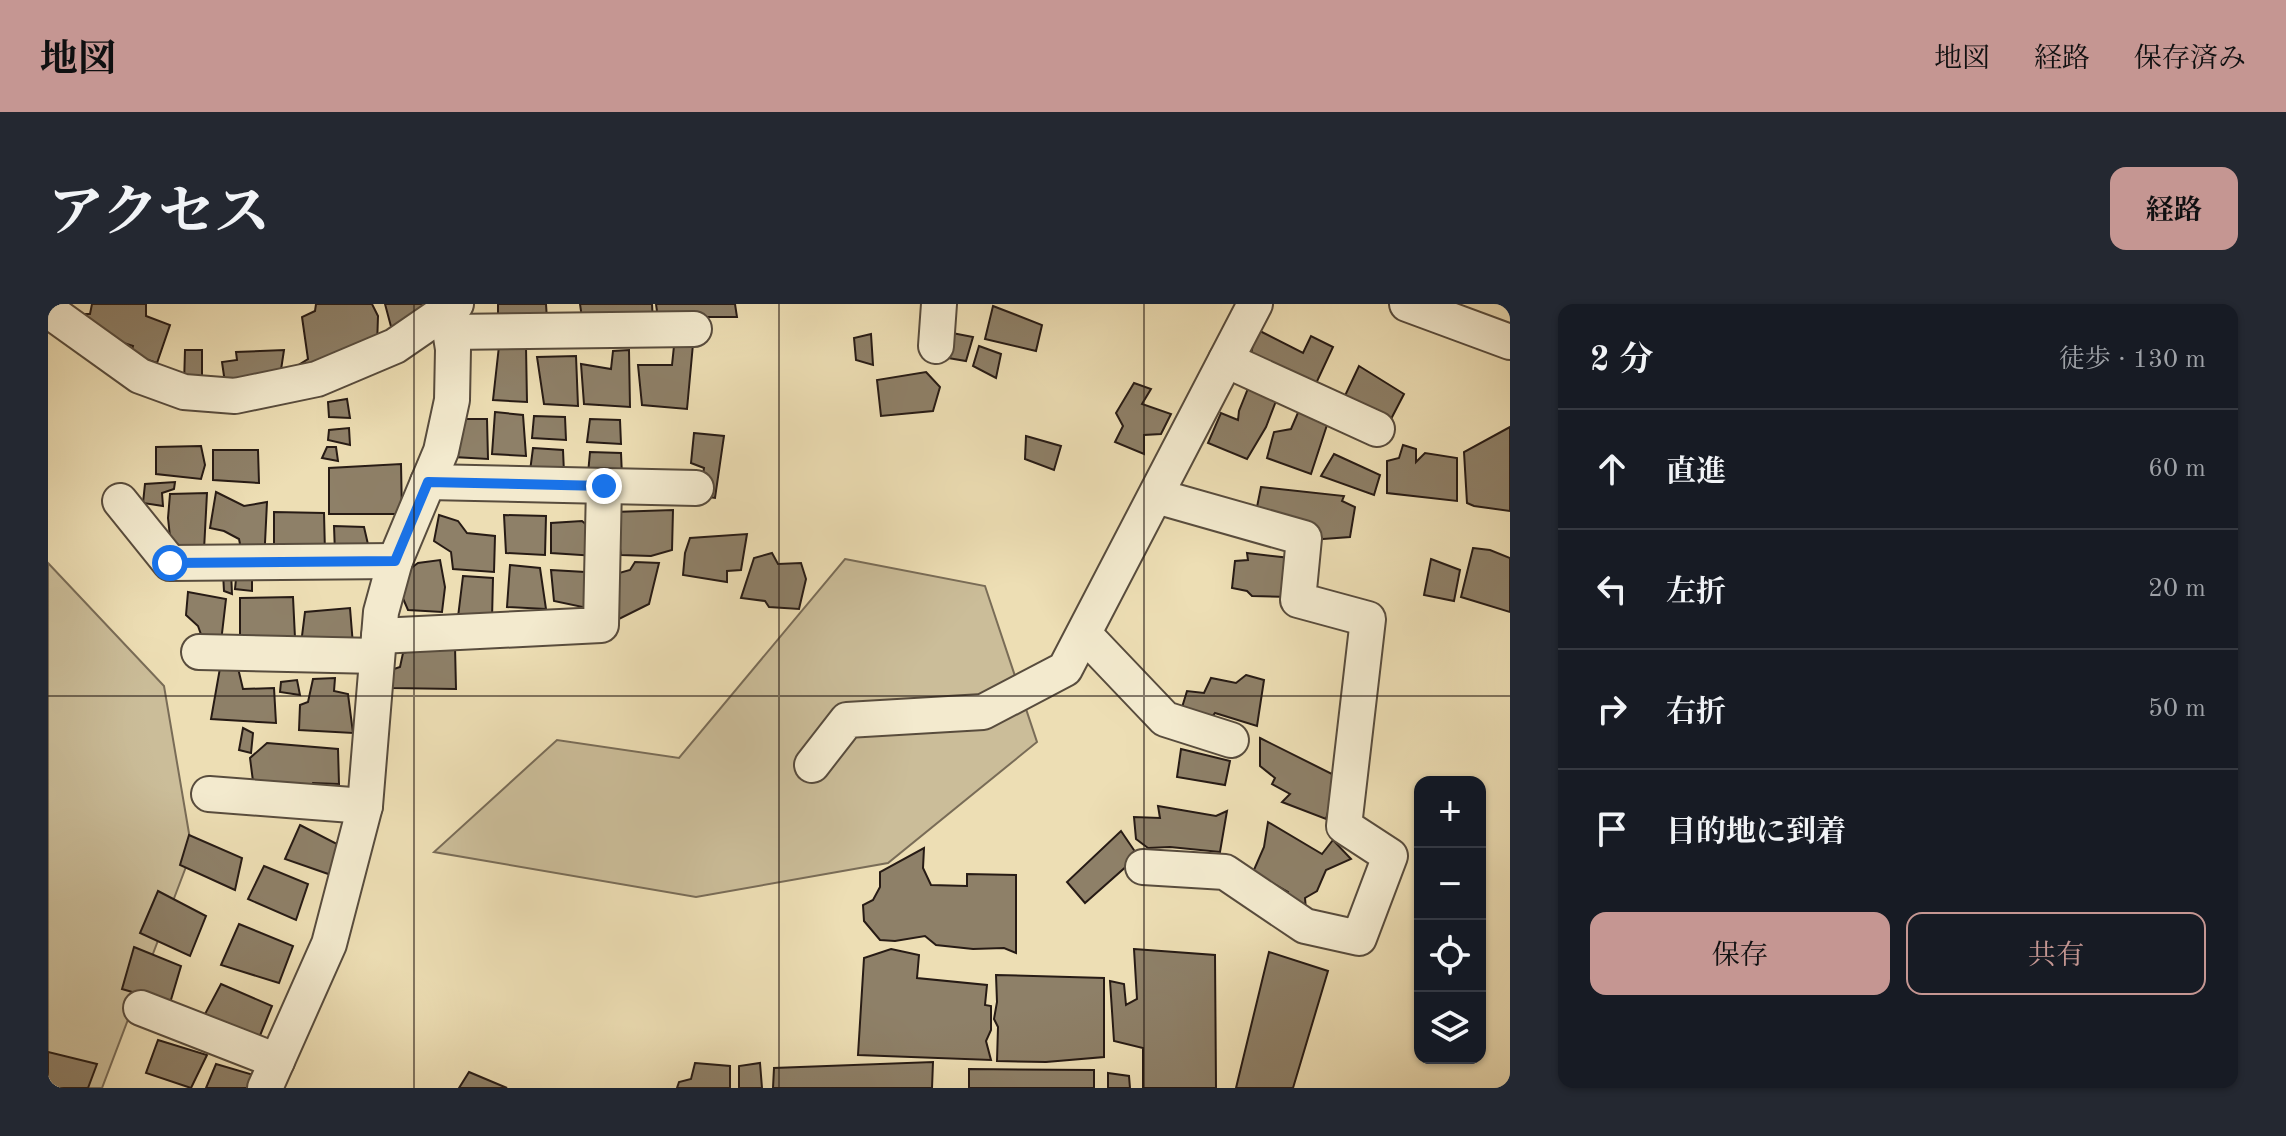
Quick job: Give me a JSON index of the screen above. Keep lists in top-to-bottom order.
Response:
{
  "page": {
    "header": "地図",
    "nav": ["地図", "経路", "保存済み"],
    "title": "アクセス",
    "buttons": [
      "経路",
      ["保存", "共有"]
    ],
    "heading": ["2 分", "徒歩 · 130 m"],
    "list": [
      ["直進", "60 m"],
      ["左折", "20 m"],
      ["右折", "50 m"],
      "目的地に到着"
    ],
    "map_buttons": ["+", "−"]
  }
}
